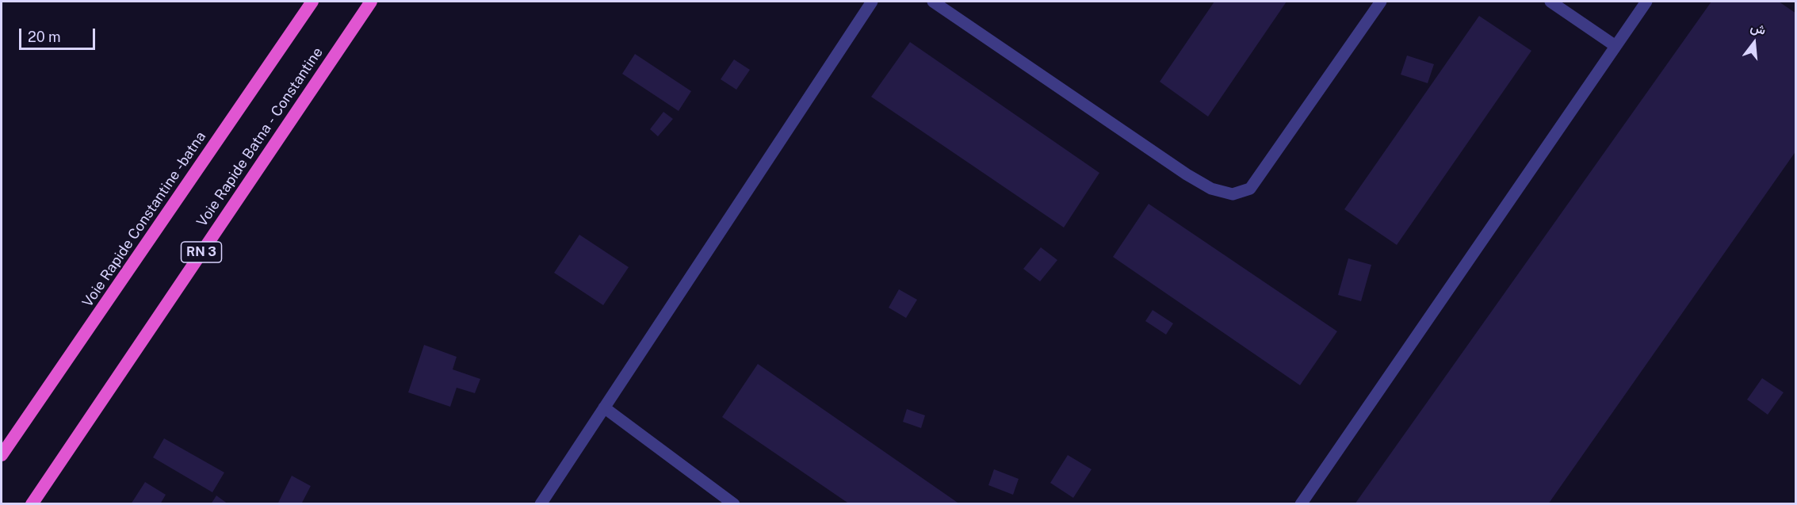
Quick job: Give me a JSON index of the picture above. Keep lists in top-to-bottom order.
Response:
{
  "streets": {
    "highway": ["Voie Rapide Batna - Constantine", "Voie Rapide Constantine -batna", "RN 3"]
  },
  "scale_bar": "20 m",
  "north": "top"
}
